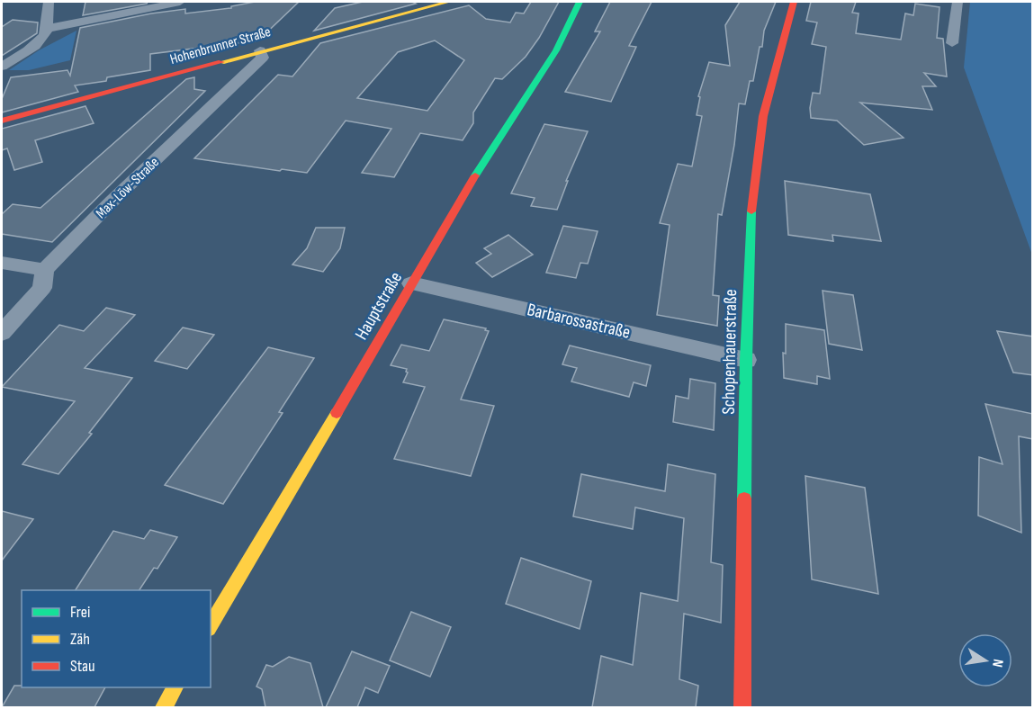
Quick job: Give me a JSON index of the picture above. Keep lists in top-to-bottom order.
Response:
{
  "streets": {
    "street": [
      "Hohenbrunner Straße",
      "Max-Löw-Straße",
      "Hauptstraße",
      "Barbarossastraße",
      "Schopenhauerstraße"
    ]
  },
  "crossings": [
    ["Hohenbrunner Straße", "Max-Löw-Straße"],
    ["Hauptstraße", "Barbarossastraße"],
    ["Barbarossastraße", "Schopenhauerstraße"]
  ],
  "legend": ["Frei", "Zäh", "Stau"],
  "north": "right"
}
